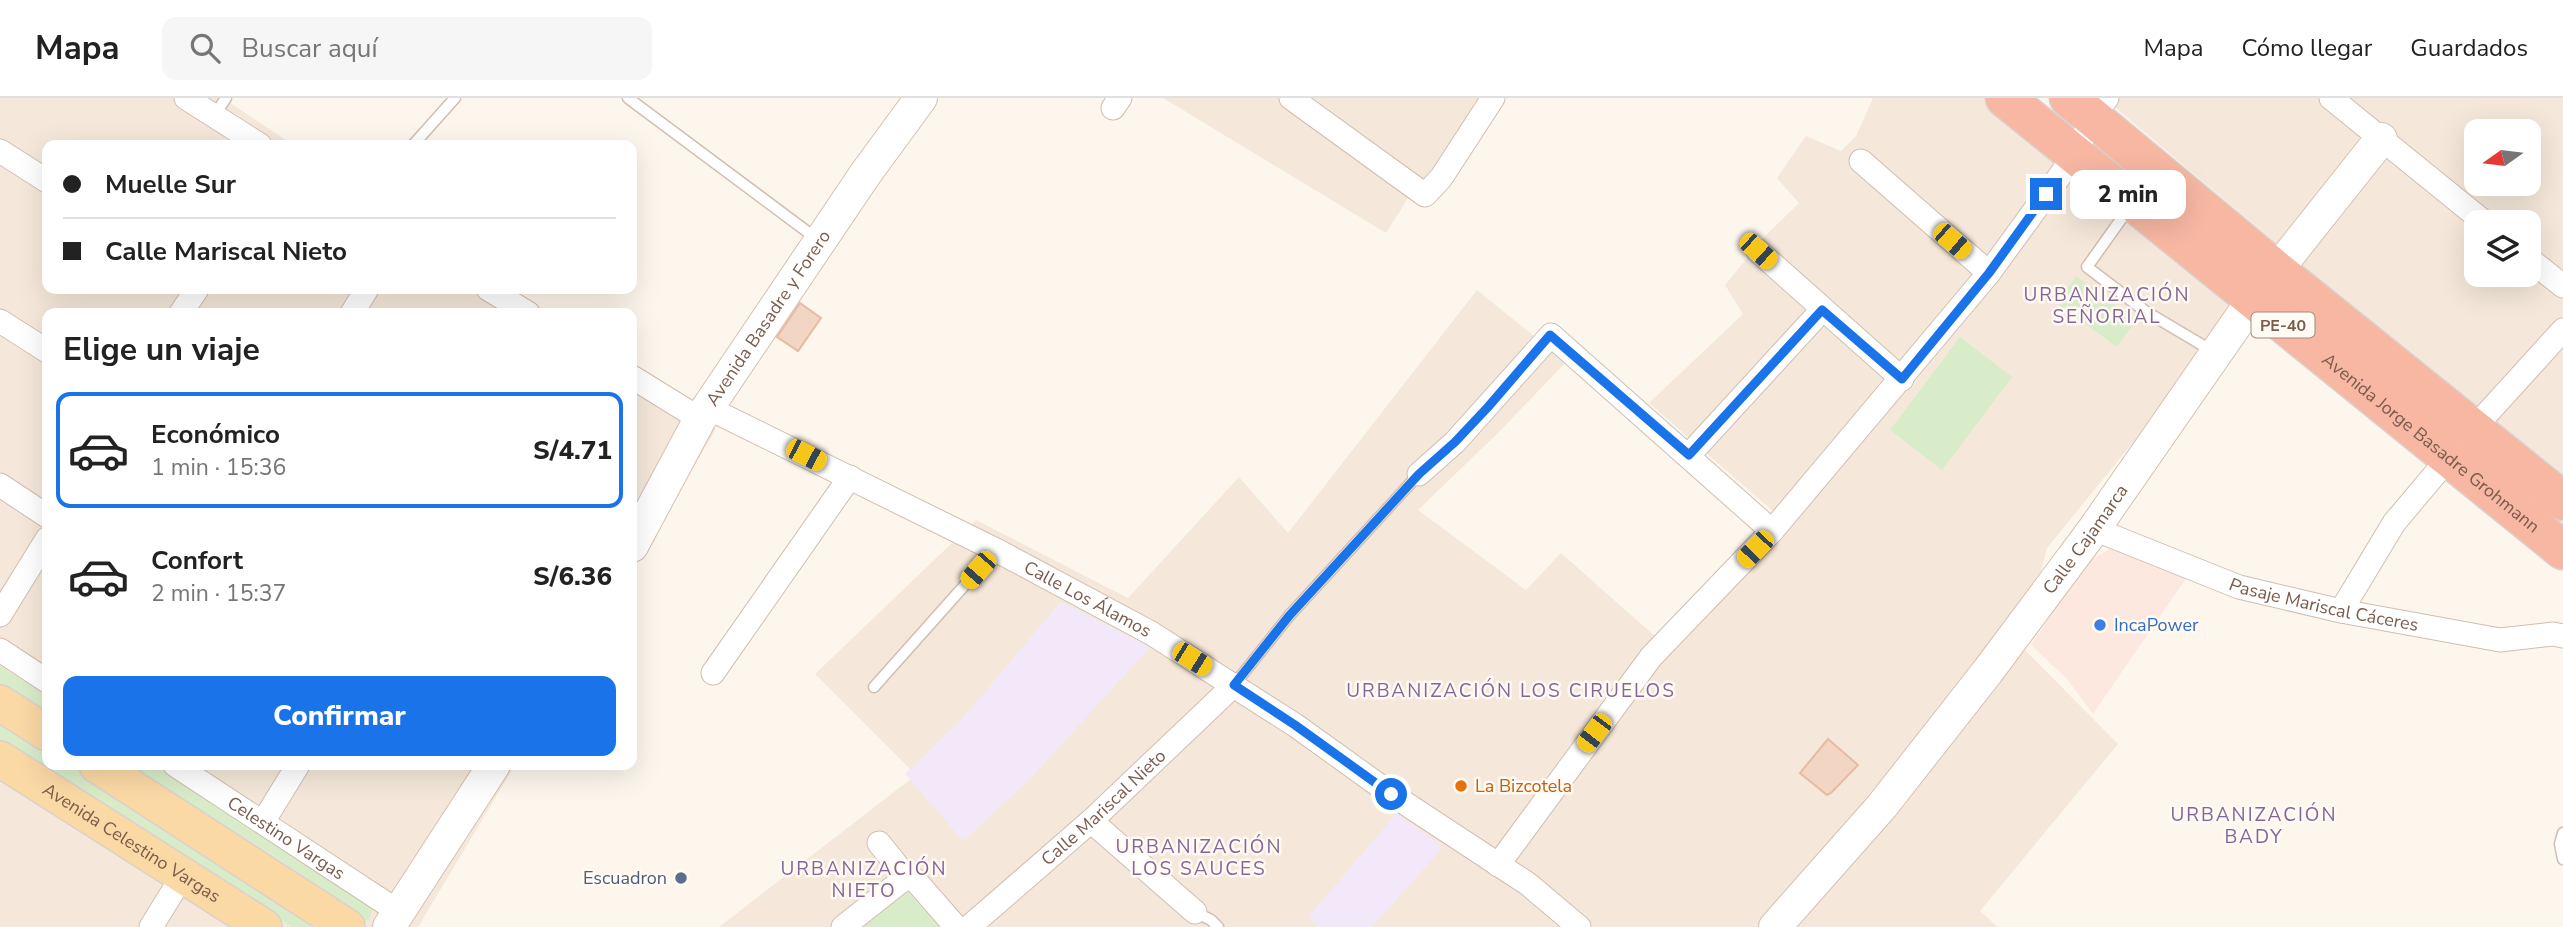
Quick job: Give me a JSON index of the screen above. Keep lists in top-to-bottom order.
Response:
{
  "streets": {
    "highway": ["PE-40", "Avenida Jorge Basadre Grohmann"],
    "main road": ["Avenida Celestino Vargas"],
    "street": [
      "Avenida Basadre y Forero",
      "Calle Cajamarca",
      "Calle Los Álamos",
      "Pasaje Mariscal Cáceres",
      "Calle Mariscal Nieto",
      "Celestino Vargas"
    ]
  },
  "crossings": [
    ["Avenida Basadre y Forero", "Calle Los Álamos"],
    ["Avenida Jorge Basadre Grohmann", "Calle Cajamarca"],
    ["Calle Cajamarca", "Pasaje Mariscal Cáceres"],
    ["Calle Los Álamos", "Calle Mariscal Nieto"]
  ],
  "districts": [
    "URBANIZACIÓN SEÑORIAL",
    "URBANIZACIÓN LOS CIRUELOS",
    "URBANIZACIÓN BADY",
    "URBANIZACIÓN LOS SAUCES",
    "URBANIZACIÓN NIETO"
  ],
  "places": ["IncaPower", "La Bizcotela", "Escuadron"],
  "north": "left",
  "page": {
    "header": "Mapa",
    "search": "Buscar aquí",
    "nav": ["Mapa", "Cómo llegar", "Guardados"],
    "banner": ["Muelle Sur", "Calle Mariscal Nieto"],
    "bubble": "2 min",
    "heading": "Elige un viaje",
    "list": [
      {
        "name": "Económico",
        "note": "1 min · 15:36",
        "value": "S/4.71"
      },
      {
        "name": "Confort",
        "note": "2 min · 15:37",
        "value": "S/6.36"
      }
    ],
    "buttons": "Confirmar"
  }
}
